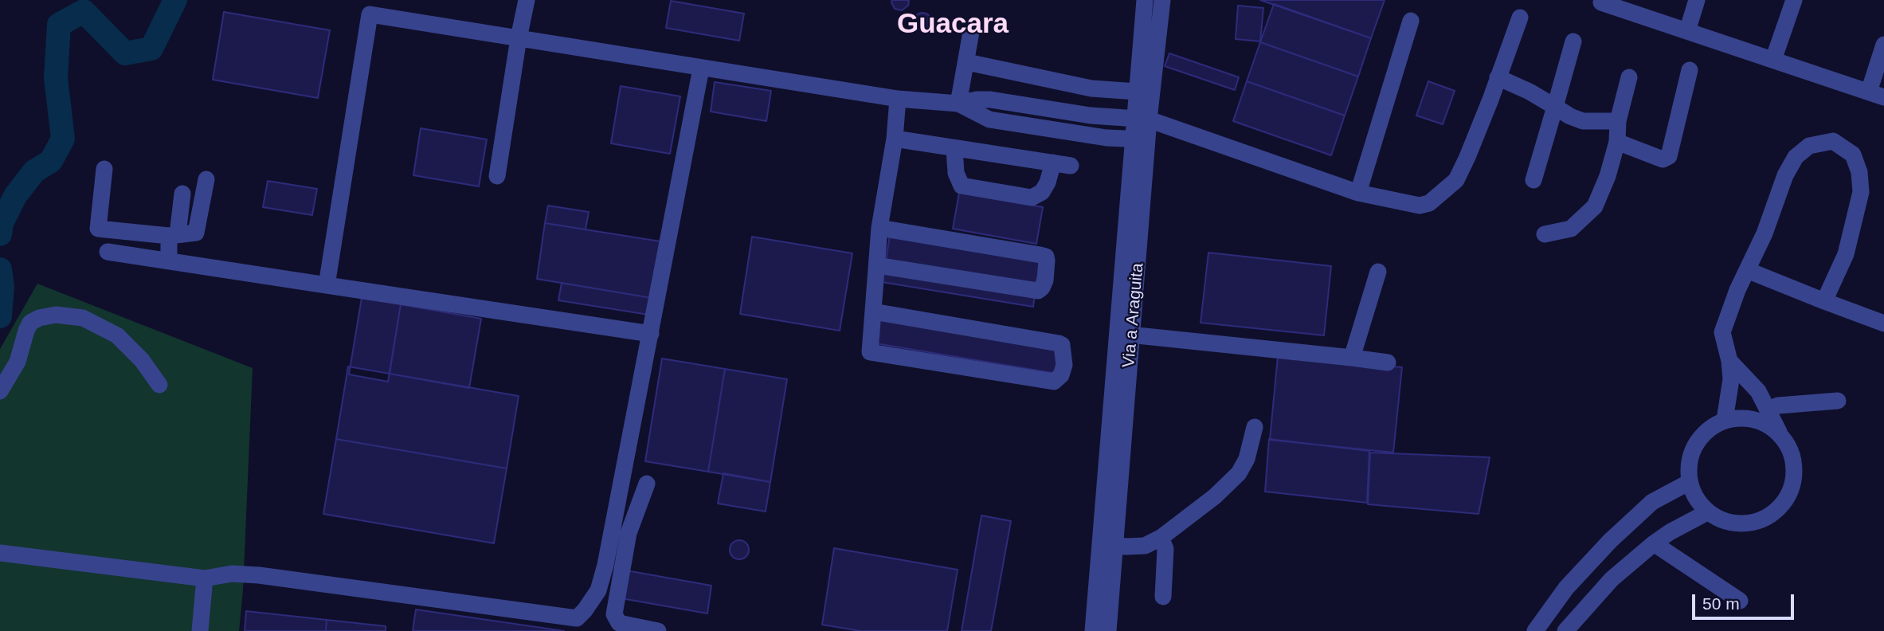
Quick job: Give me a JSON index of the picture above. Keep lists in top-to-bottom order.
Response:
{
  "streets": {
    "street": ["Via a Araguita"]
  },
  "districts": ["Guacara"],
  "scale_bar": "50 m"
}
